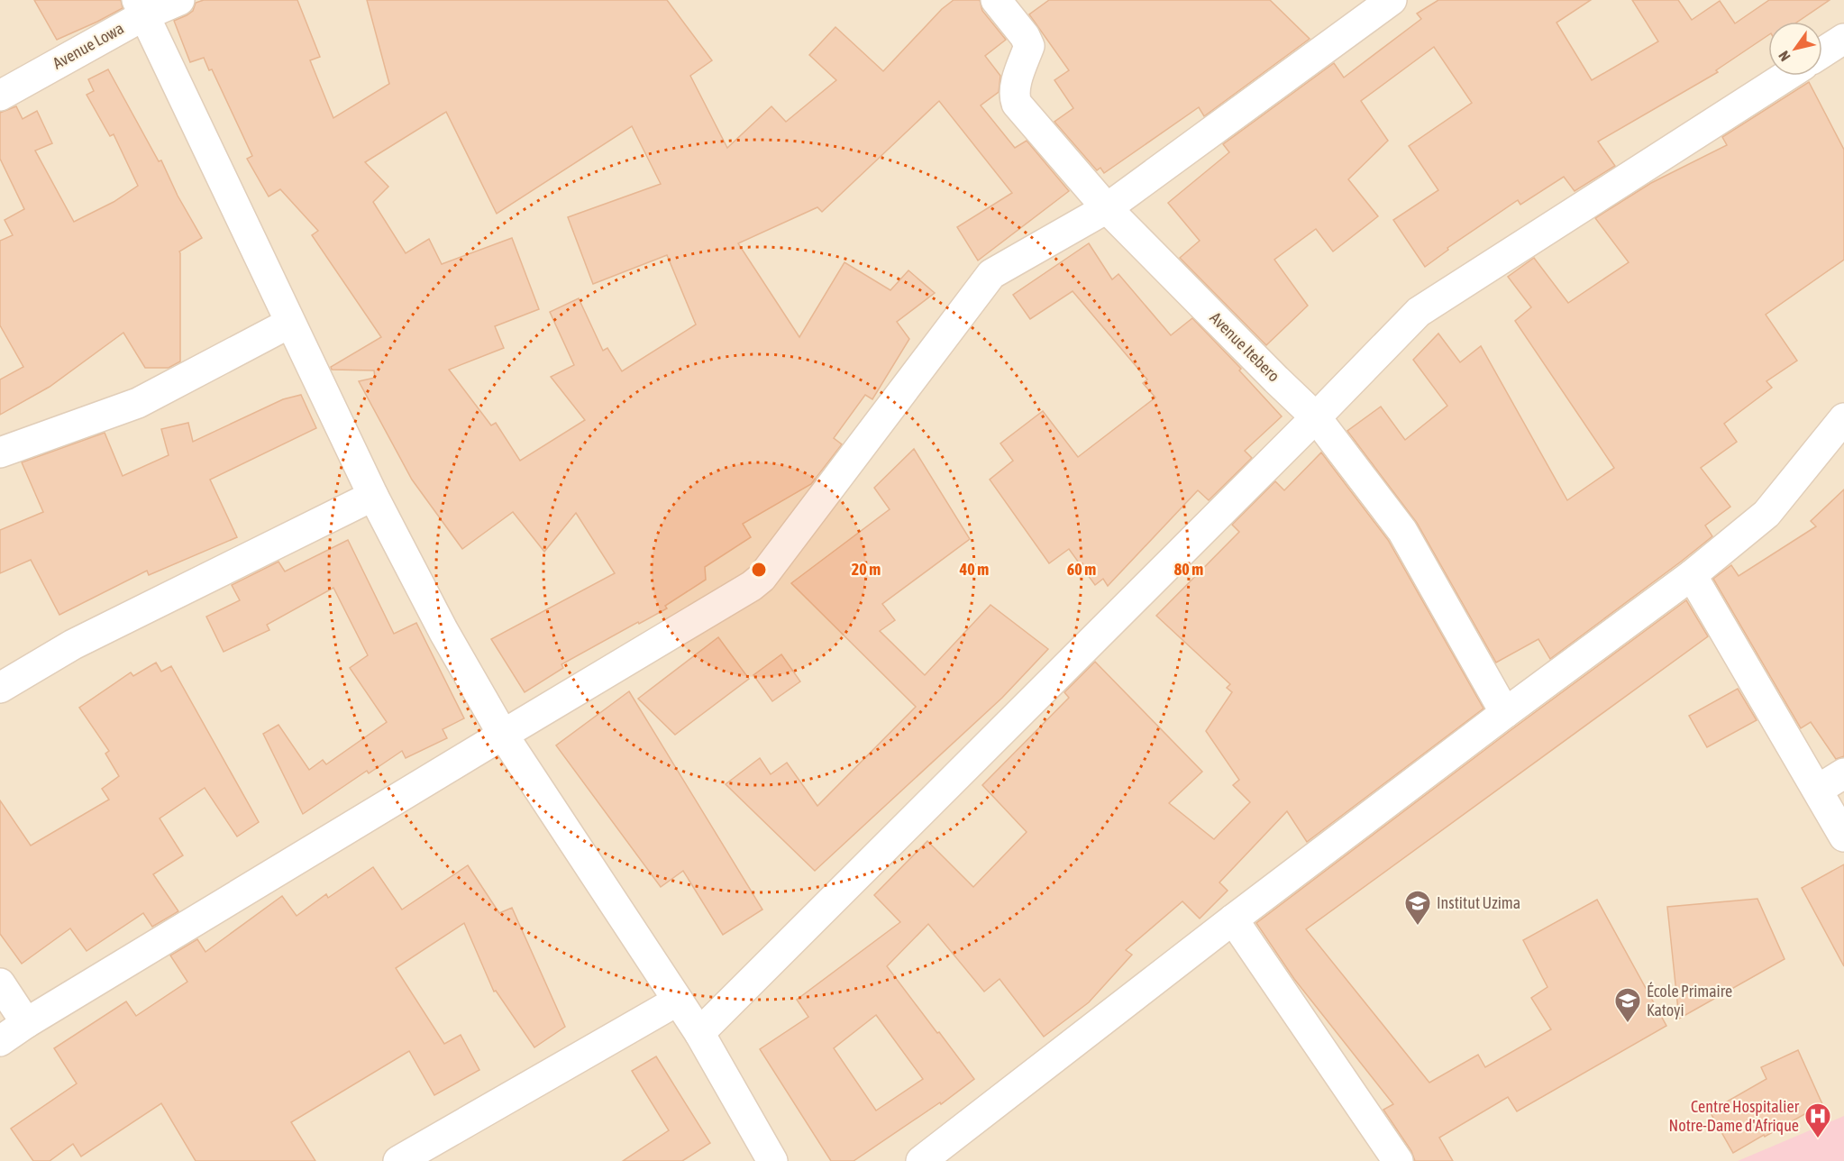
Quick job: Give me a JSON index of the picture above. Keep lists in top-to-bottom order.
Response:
{
  "streets": {
    "street": ["Avenue Lowa", "Avenue Itebero"]
  },
  "places": {
    "school or university": ["Institut Uzima", "École Primaire Katoyi"],
    "hospital": ["Centre Hospitalier Notre-Dame d'Afrique"]
  },
  "north": "bottom left",
  "rings": [
    "20 m",
    "40 m",
    "60 m",
    "80 m"
  ]
}
